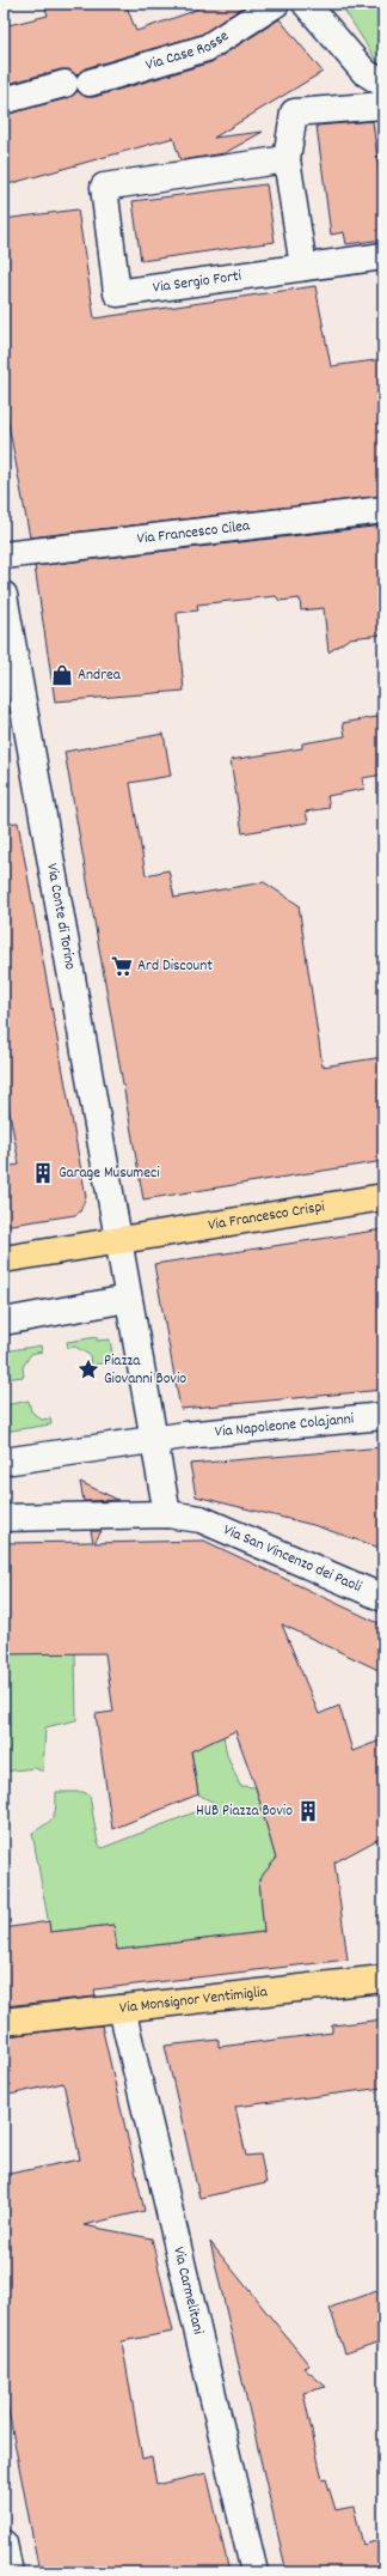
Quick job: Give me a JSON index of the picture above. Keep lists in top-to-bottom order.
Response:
{
  "streets": {
    "main road": ["Via Francesco Crispi", "Via Monsignor Ventimiglia"],
    "street": [
      "Via Case Rosse",
      "Via Sergio Forti",
      "Via Francesco Cilea",
      "Via Conte di Torino",
      "Via Napoleone Colajanni",
      "Via San Vincenzo dei Paoli",
      "Via Carmelitani"
    ]
  },
  "crossings": [
    ["Via Conte di Torino", "Via Francesco Crispi"],
    ["Via Monsignor Ventimiglia", "Via Carmelitani"]
  ],
  "places": {
    "shop": ["Andrea"],
    "supermarket": ["Ard Discount"],
    "building": ["Garage Musumeci", "HUB Piazza Bovio"],
    "place": ["Piazza Giovanni Bovio"]
  }
}
